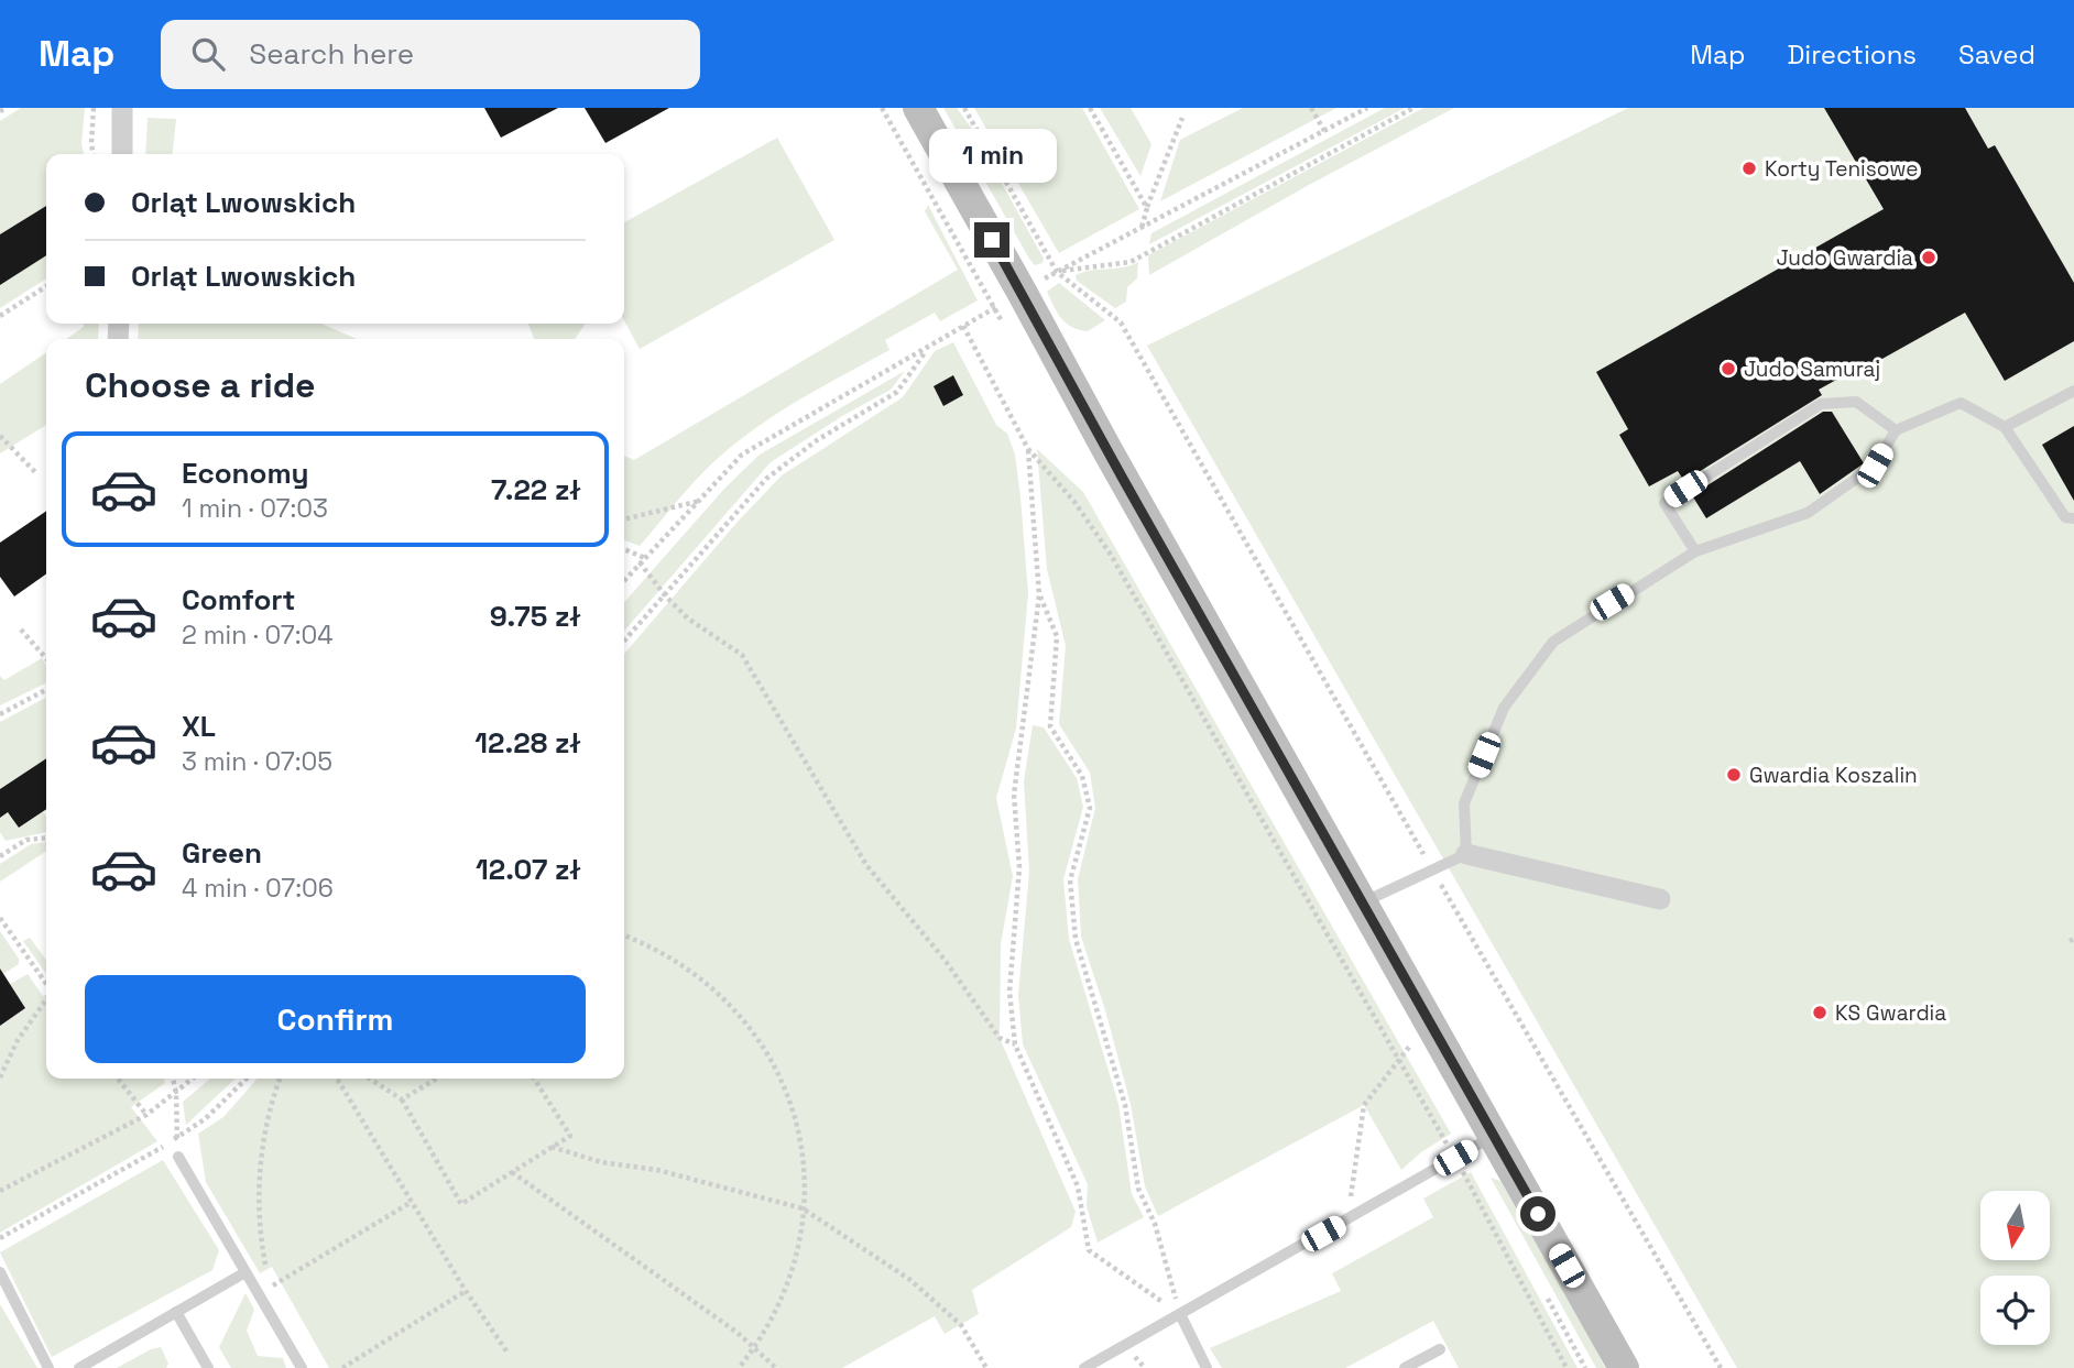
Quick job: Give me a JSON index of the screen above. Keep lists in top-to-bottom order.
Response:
{
  "places": [
    "Korty Tenisowe",
    "Judo Gwardia",
    "Judo Samuraj",
    "Gwardia Koszalin",
    "KS Gwardia"
  ],
  "north": "bottom",
  "page": {
    "header": "Map",
    "search": "Search here",
    "nav": ["Map", "Directions", "Saved"],
    "bubble": "1 min",
    "banner": ["Orląt Lwowskich", "Orląt Lwowskich"],
    "heading": "Choose a ride",
    "list": [
      {
        "name": "Economy",
        "note": "1 min · 07:03",
        "value": "7.22 zł"
      },
      {
        "name": "Comfort",
        "note": "2 min · 07:04",
        "value": "9.75 zł"
      },
      {
        "name": "XL",
        "note": "3 min · 07:05",
        "value": "12.28 zł"
      },
      {
        "name": "Green",
        "note": "4 min · 07:06",
        "value": "12.07 zł"
      }
    ],
    "buttons": "Confirm"
  }
}
